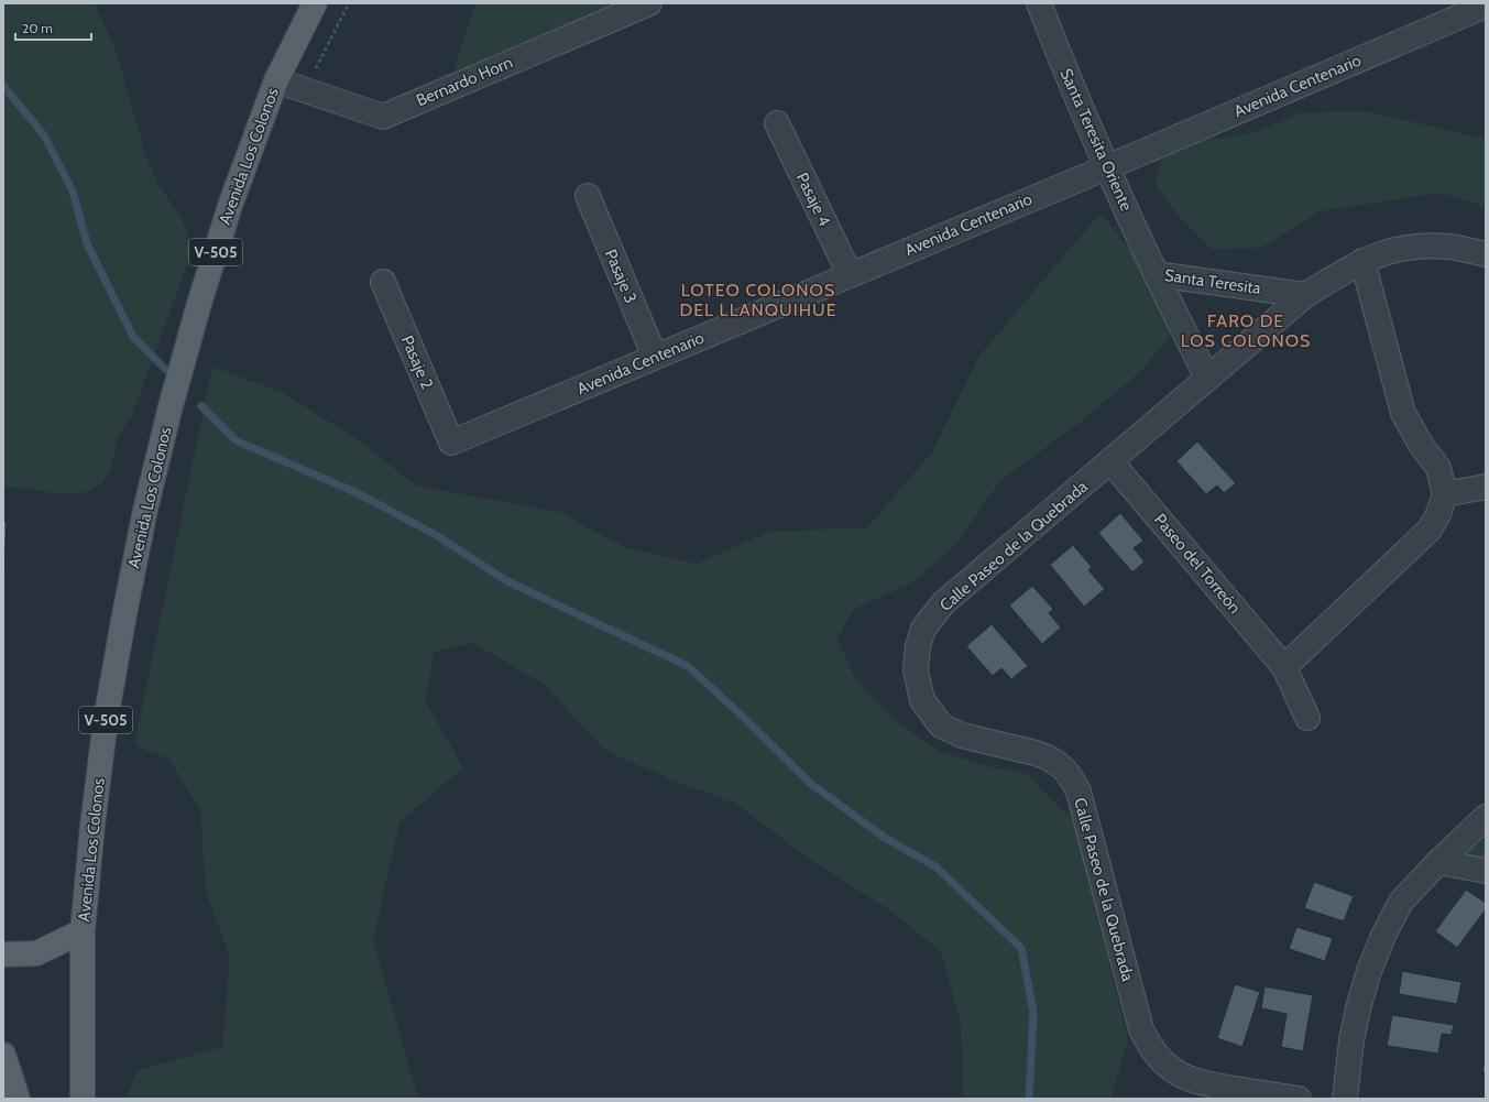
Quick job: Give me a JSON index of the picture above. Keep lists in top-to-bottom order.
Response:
{
  "streets": {
    "main road": ["Avenida Los Colonos", "V-505"],
    "street": [
      "Bernardo Horn",
      "Avenida Centenario",
      "Santa Teresita Oriente",
      "Pasaje 4",
      "Pasaje 3",
      "Santa Teresita",
      "Pasaje 2",
      "Calle Paseo de la Quebrada",
      "Paseo del Torreón"
    ]
  },
  "crossings": [
    ["Bernardo Horn", "Avenida Los Colonos"],
    ["Avenida Centenario", "Santa Teresita Oriente"],
    ["Avenida Centenario", "Pasaje 4"],
    ["Avenida Centenario", "Pasaje 3"],
    ["Avenida Centenario", "Pasaje 2"],
    ["Santa Teresita Oriente", "Santa Teresita"],
    ["Santa Teresita", "Calle Paseo de la Quebrada"],
    ["Calle Paseo de la Quebrada", "Paseo del Torreón"]
  ],
  "districts": ["LOTEO COLONOS DEL LLANQUIHUE", "FARO DE LOS COLONOS"],
  "scale_bar": "20 m"
}
